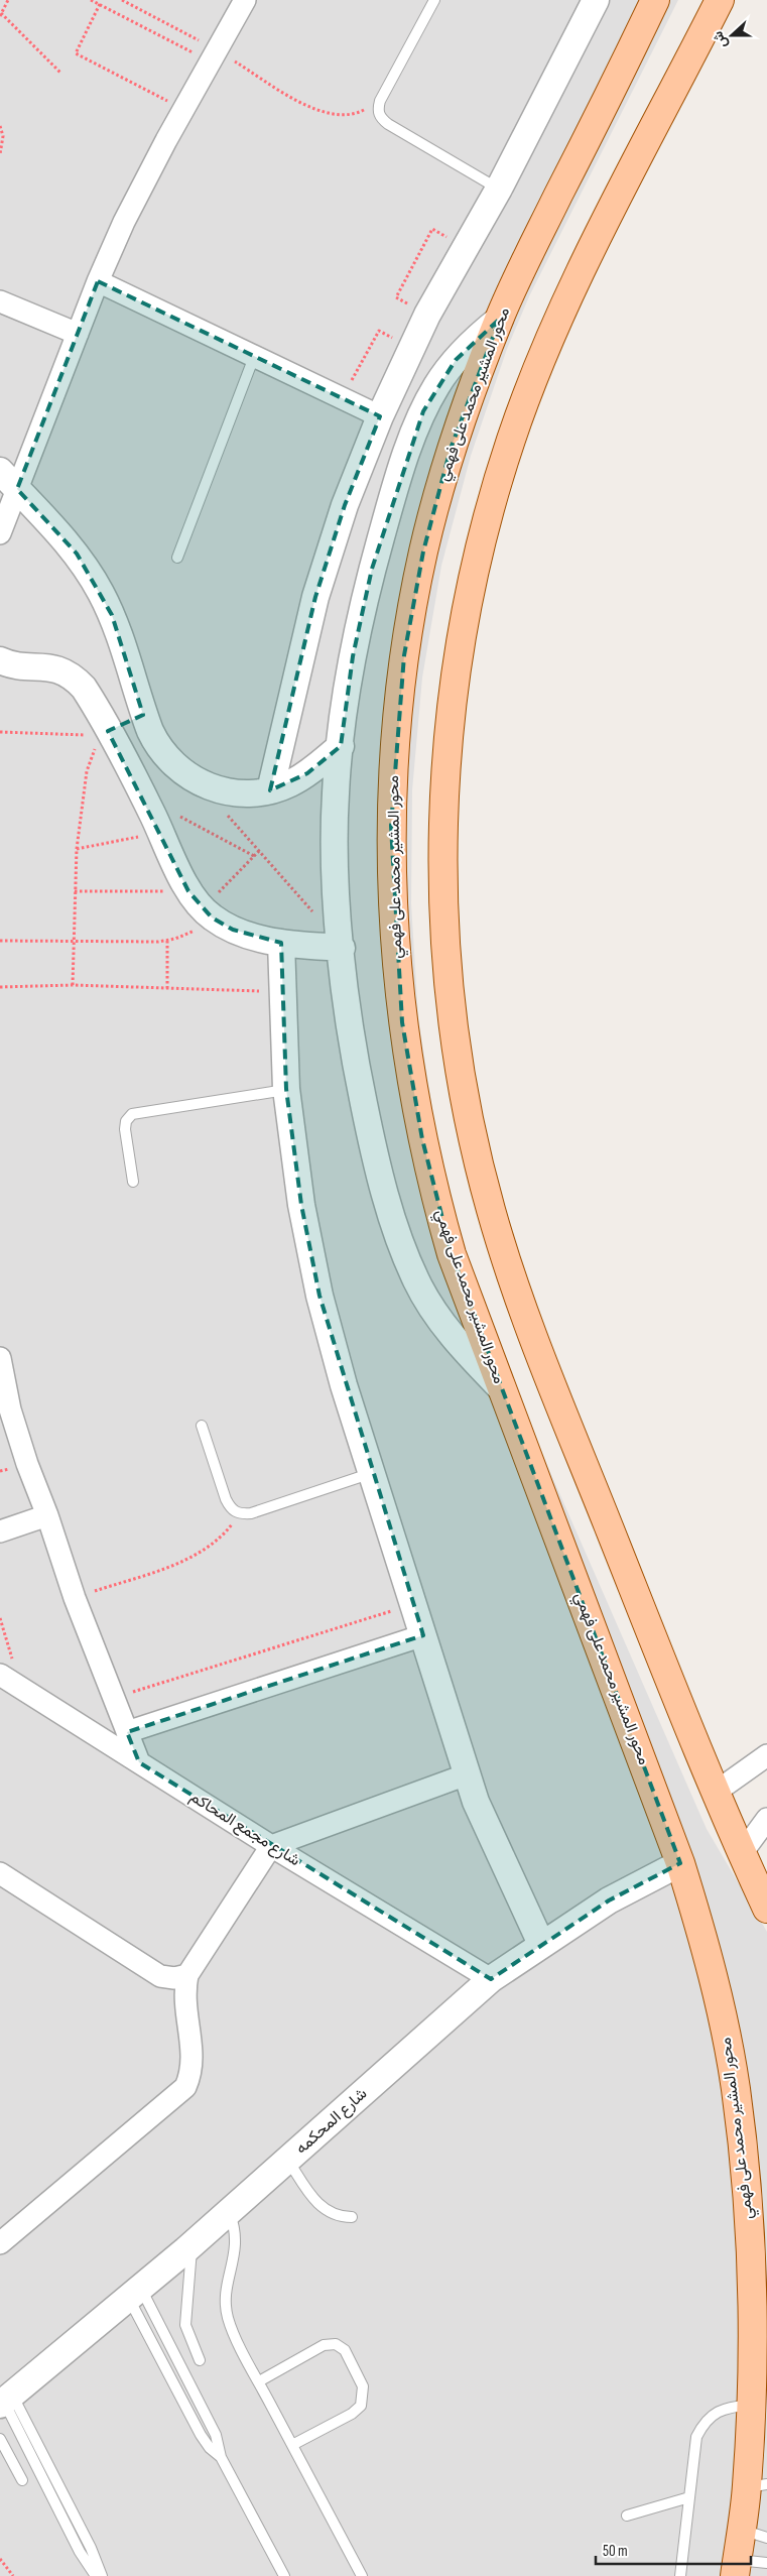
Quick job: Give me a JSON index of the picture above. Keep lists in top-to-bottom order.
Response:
{
  "streets": {
    "main road": ["محور المشير محمد على فهمي"],
    "street": ["شارع مجمع المحاكم", "شارع المحكمه"]
  },
  "crossings": [
    ["محور المشير محمد على فهمي", "شارع المحكمه"],
    ["شارع مجمع المحاكم", "شارع المحكمه"]
  ],
  "scale_bar": "50 m",
  "north": "left"
}
